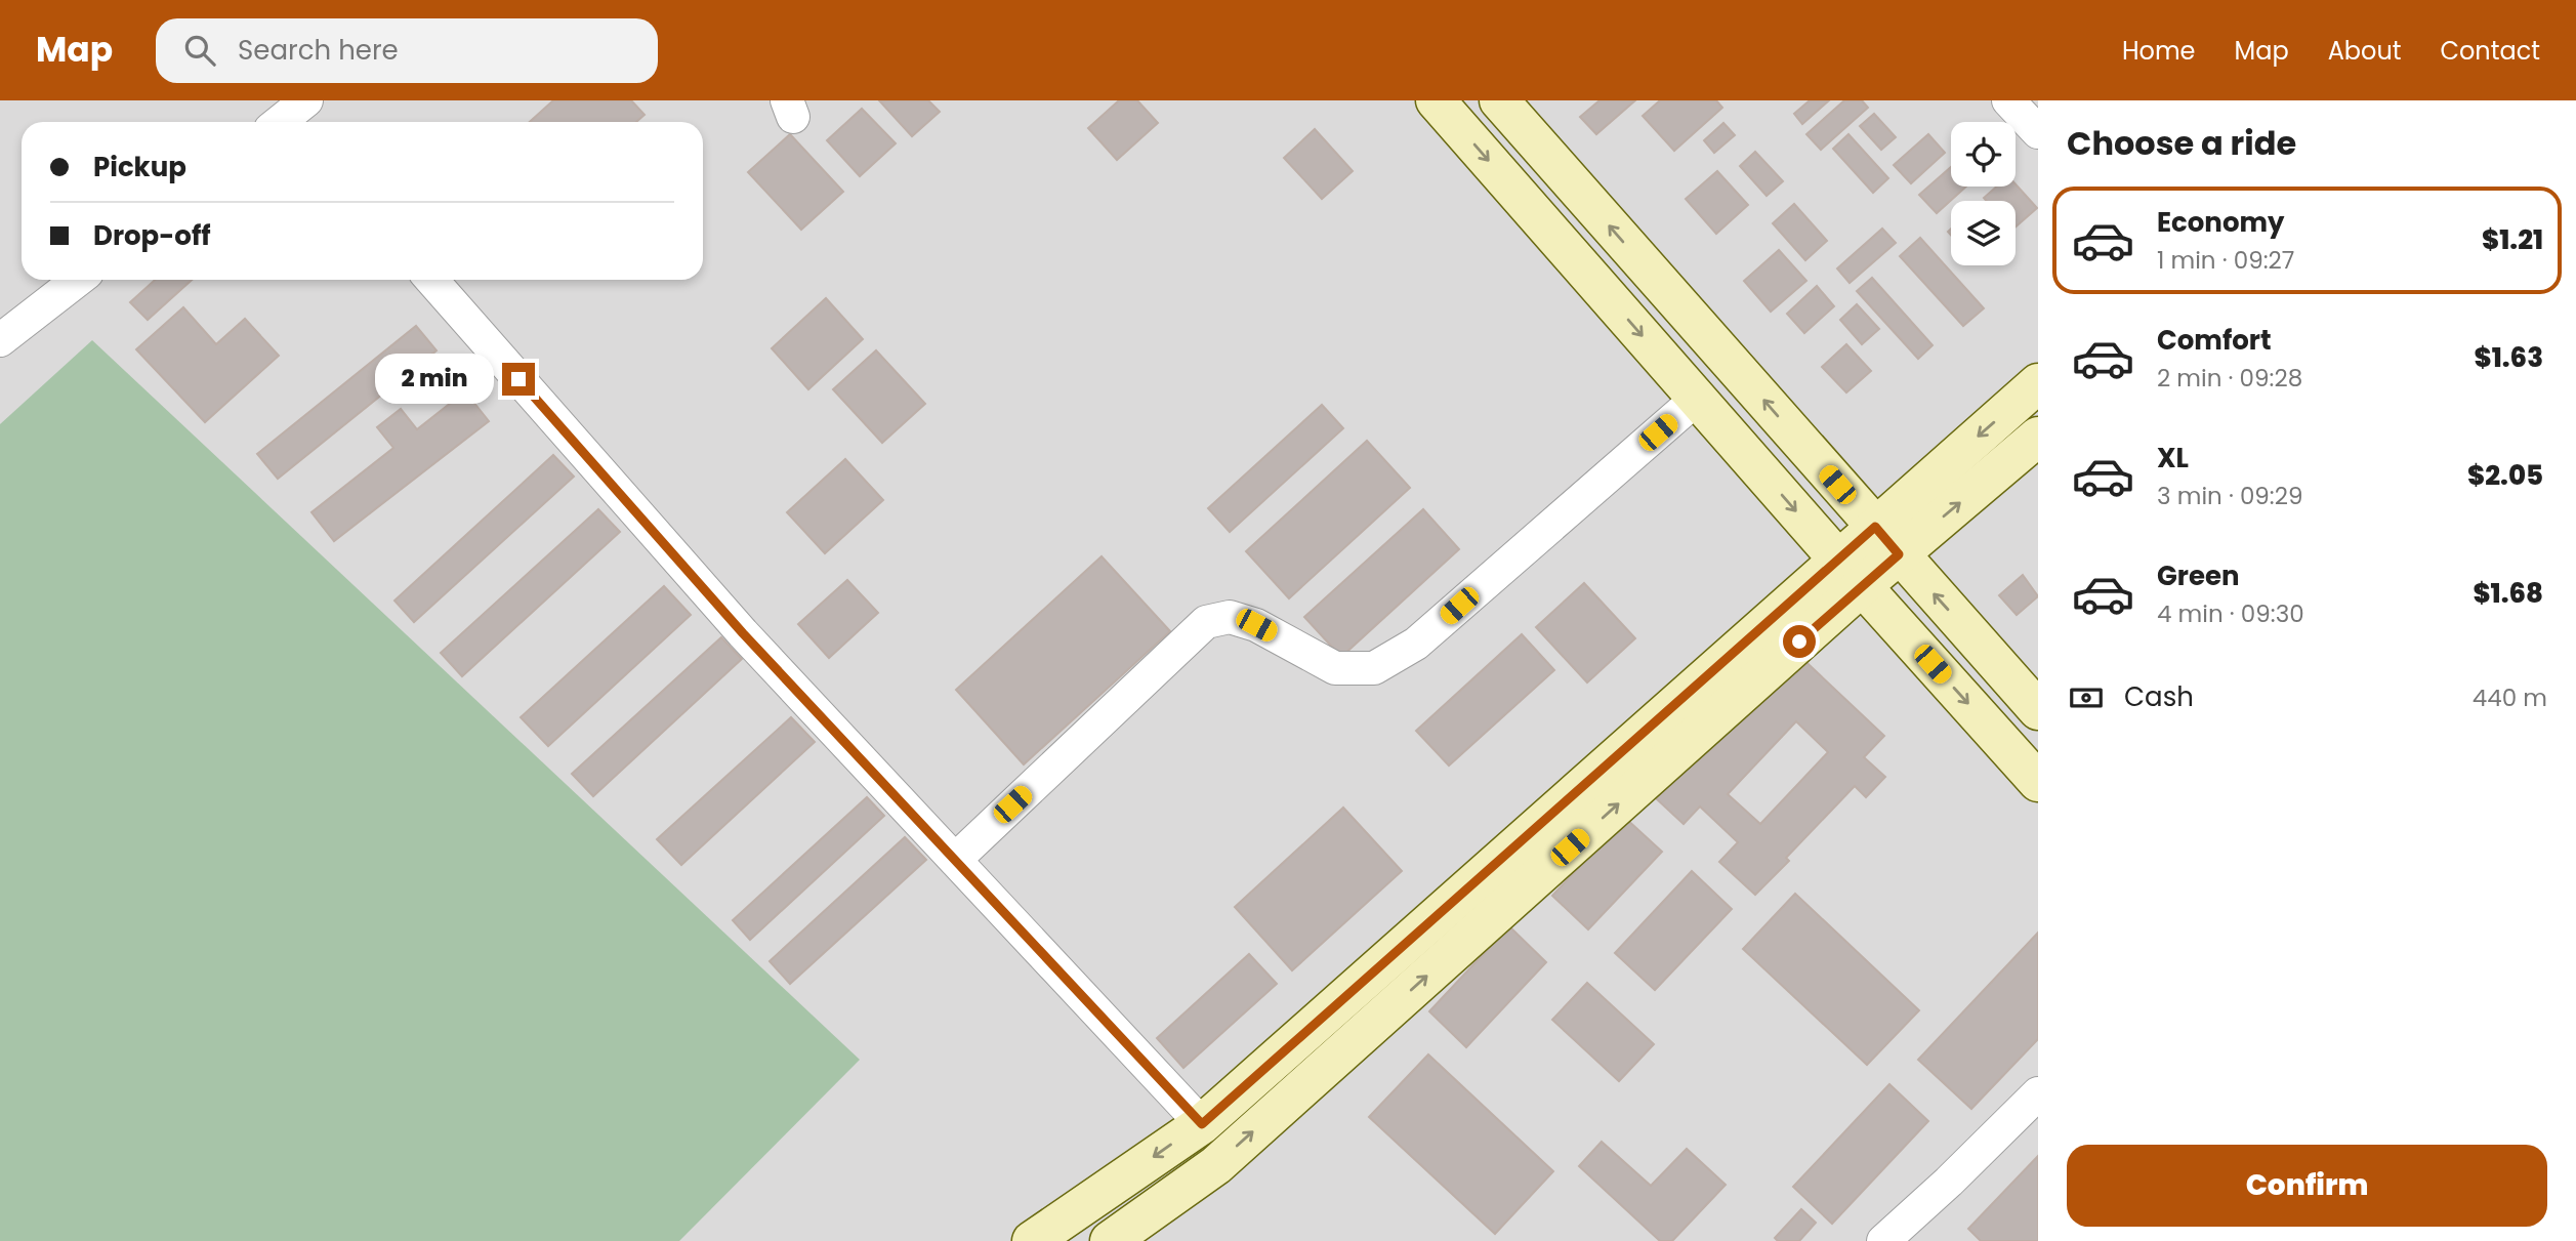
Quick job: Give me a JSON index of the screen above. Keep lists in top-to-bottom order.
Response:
{
  "page": {
    "header": "Map",
    "search": "Search here",
    "nav": [
      "Home",
      "Map",
      "About",
      "Contact"
    ],
    "heading": "Choose a ride",
    "banner": ["Pickup", "Drop-off"],
    "list": [
      {
        "name": "Economy",
        "note": "1 min · 09:27",
        "value": "$1.21"
      },
      {
        "name": "Comfort",
        "note": "2 min · 09:28",
        "value": "$1.63"
      },
      {
        "name": "XL",
        "note": "3 min · 09:29",
        "value": "$2.05"
      },
      {
        "name": "Green",
        "note": "4 min · 09:30",
        "value": "$1.68"
      }
    ],
    "bubble": "2 min",
    "pay": ["Cash", "440 m"],
    "buttons": "Confirm"
  }
}
